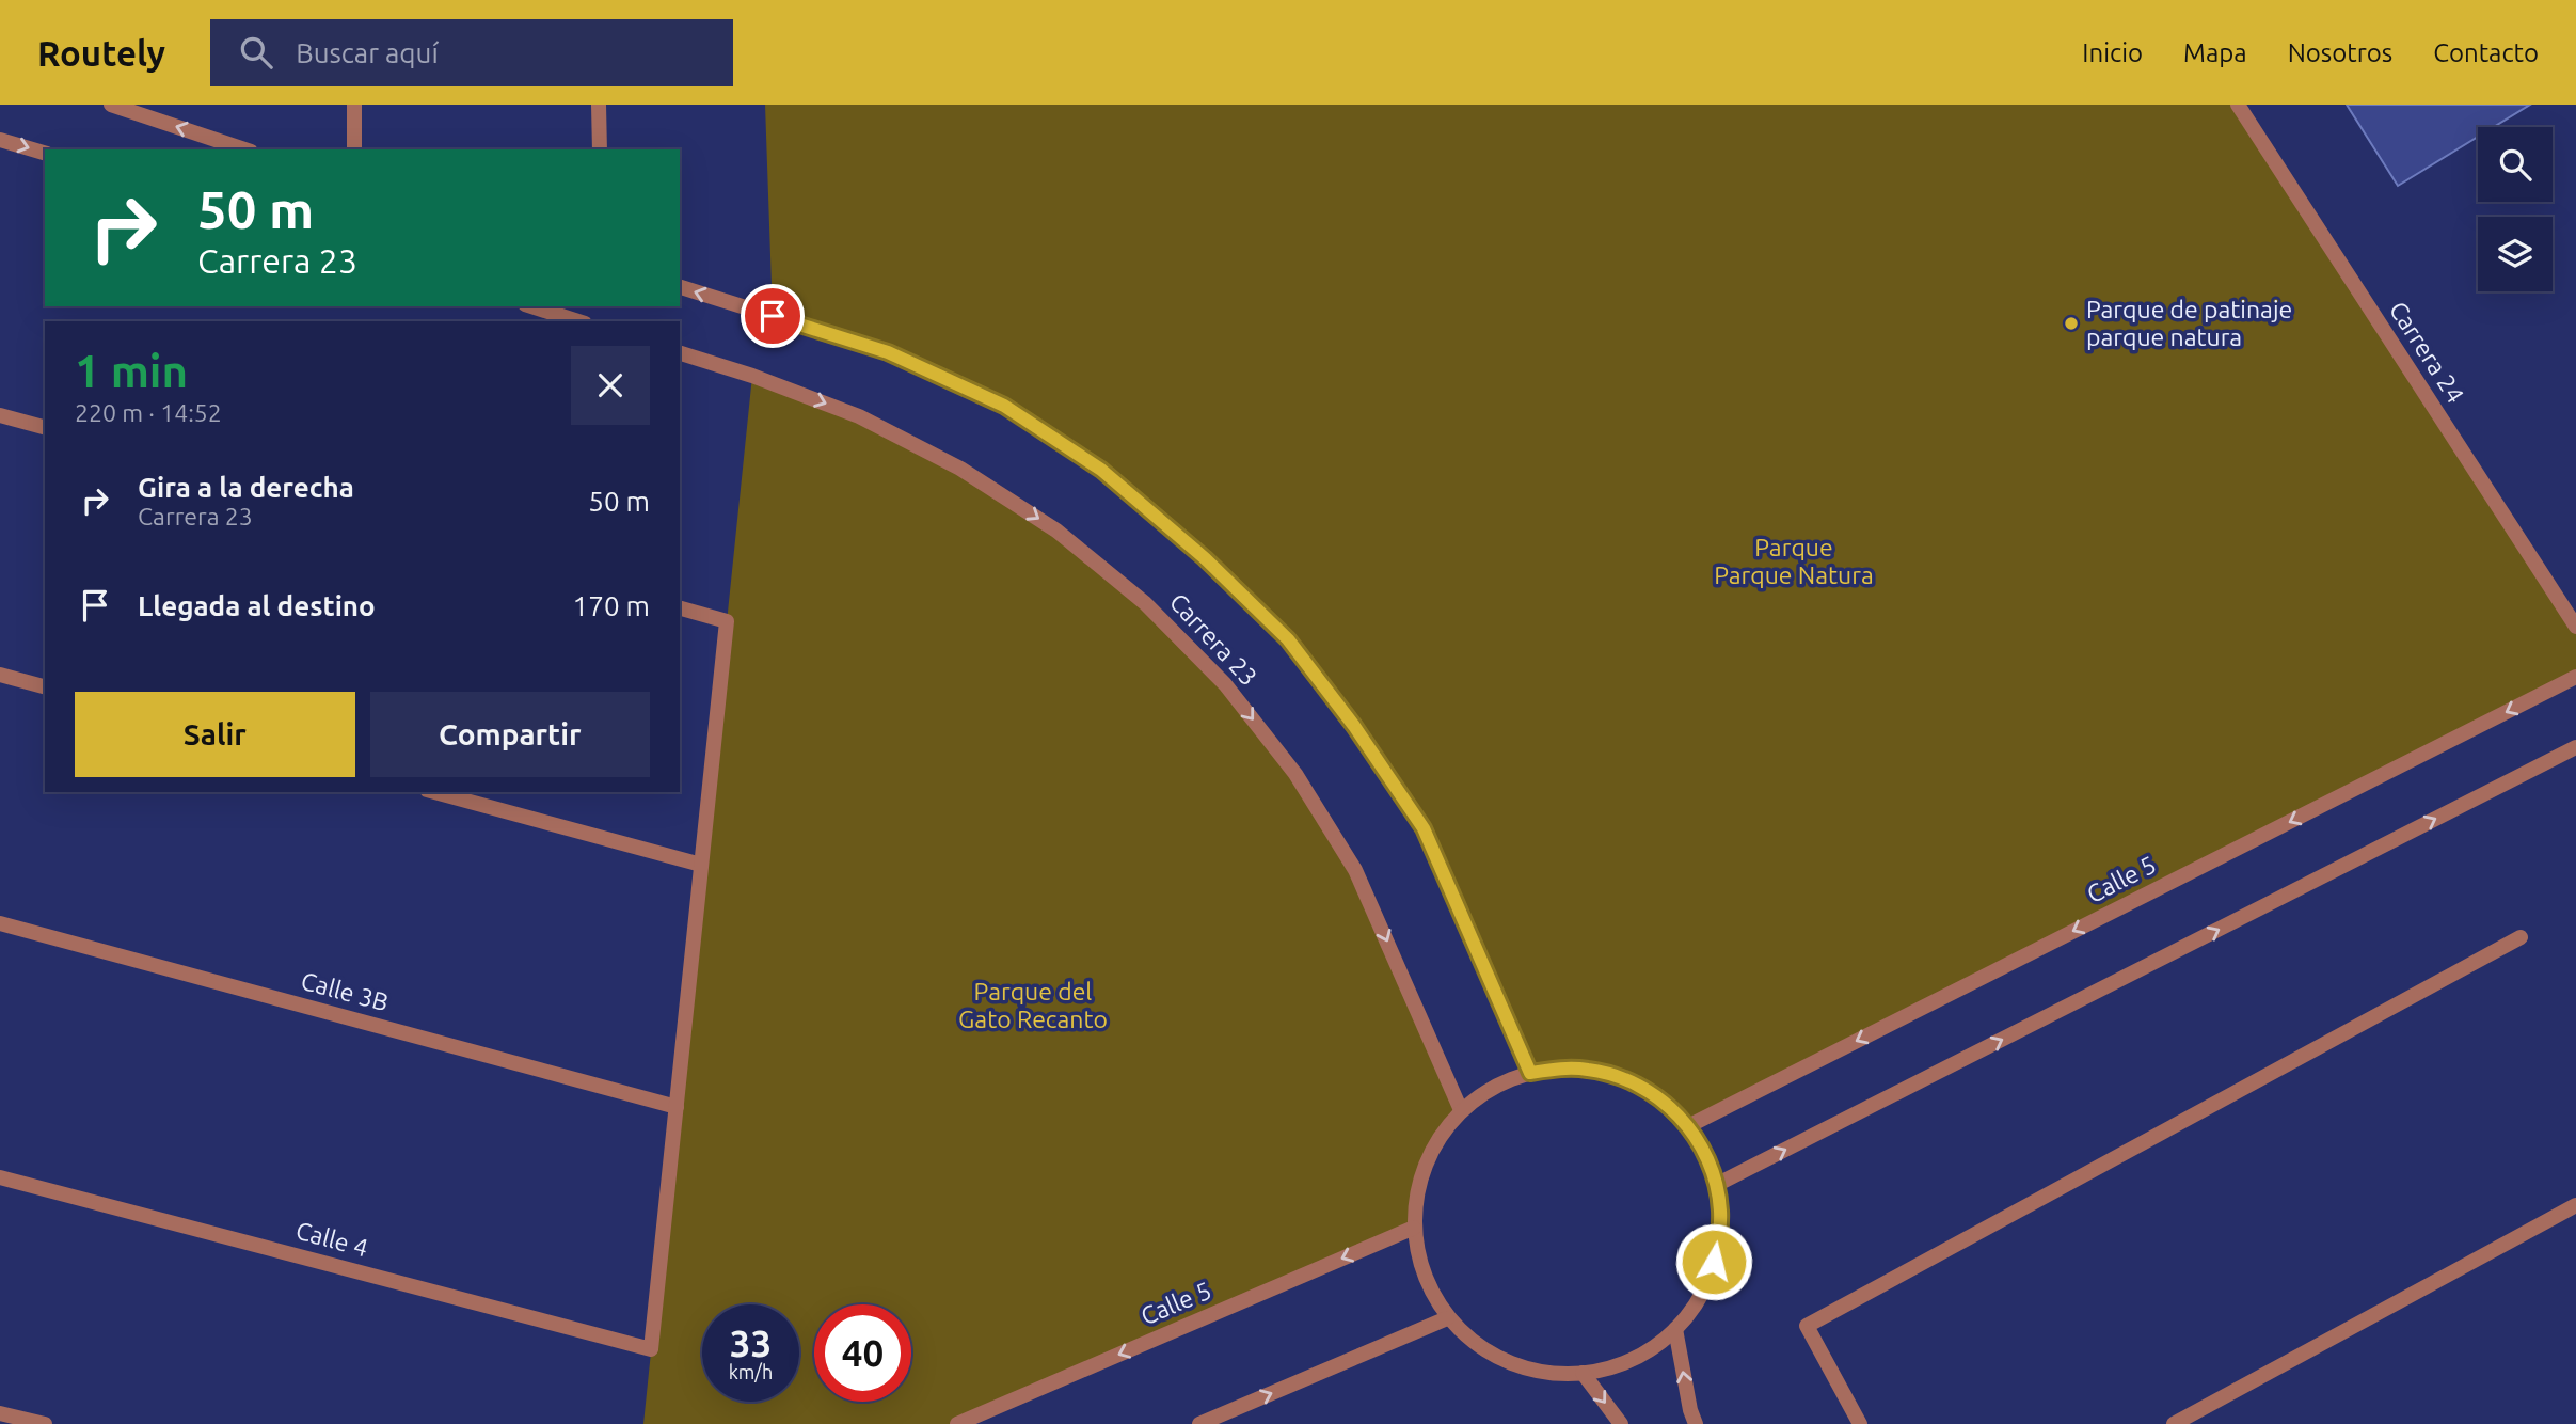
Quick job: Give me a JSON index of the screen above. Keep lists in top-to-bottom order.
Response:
{
  "streets": {
    "street": [
      "Carrera 24",
      "Carrera 23",
      "Calle 5",
      "Calle 3B",
      "Calle 4"
    ]
  },
  "crossings": [
    ["Calle 3B", "Calle 4"]
  ],
  "parks": ["Parque Parque Natura", "Parque del Gato Recanto"],
  "places": ["Parque de patinaje parque natura"],
  "page": {
    "header": "Routely",
    "search": "Buscar aquí",
    "nav": [
      "Inicio",
      "Mapa",
      "Nosotros",
      "Contacto"
    ],
    "turn": ["50 m", "Carrera 23"],
    "heading": ["1 min", "220 m · 14:52"],
    "list": [
      {
        "name": "Gira a la derecha",
        "note": "Carrera 23",
        "value": "50 m"
      },
      {
        "name": "Llegada al destino",
        "value": "170 m"
      }
    ],
    "buttons": ["Salir", "Compartir"],
    "speed": "33 km/h",
    "limit": "40"
  }
}
